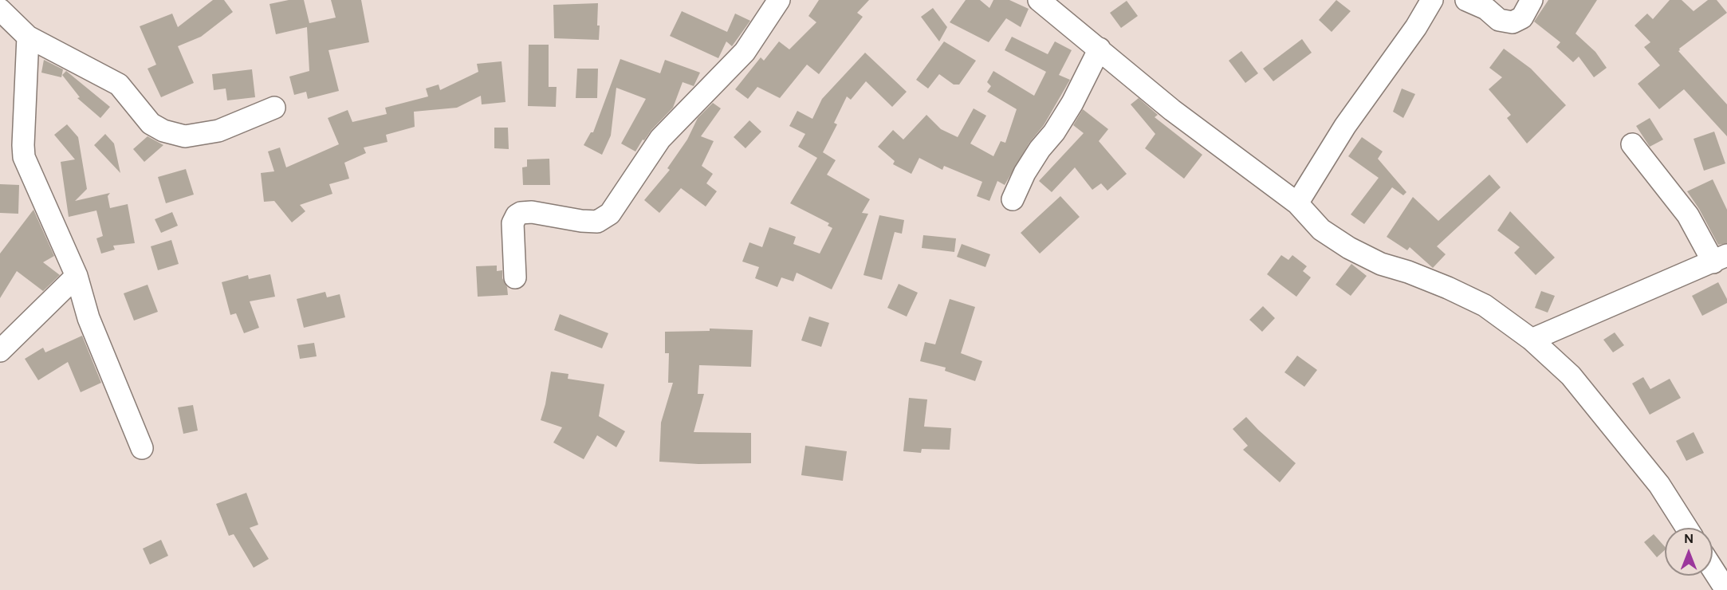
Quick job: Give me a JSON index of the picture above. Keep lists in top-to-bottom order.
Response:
{
  "north": "top"
}
